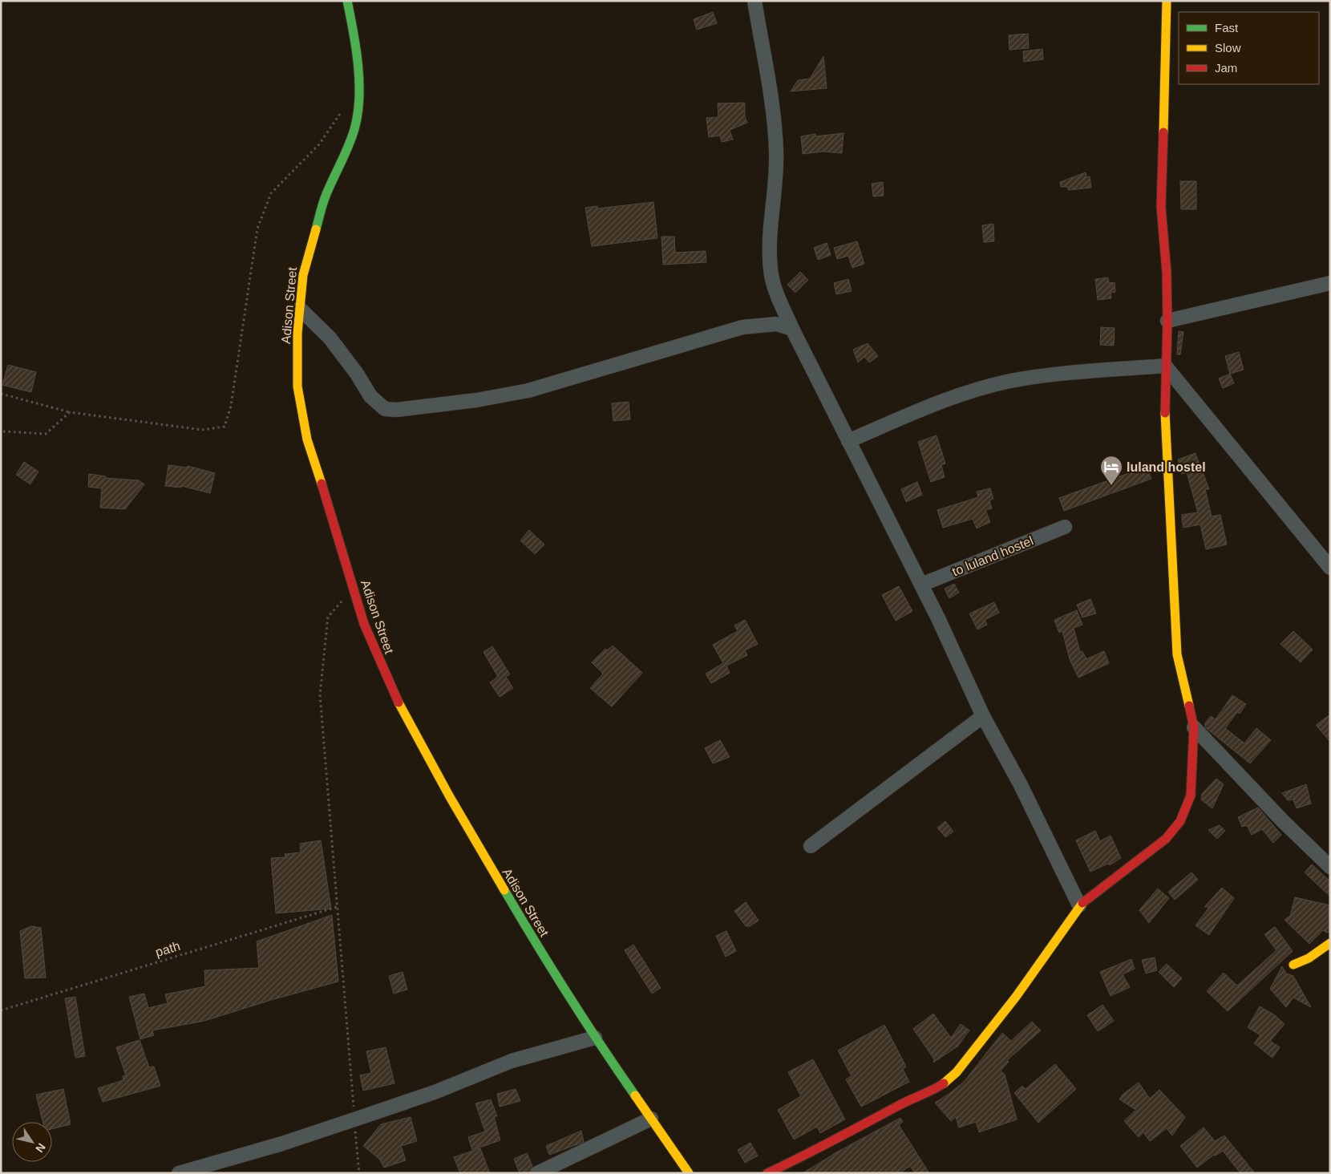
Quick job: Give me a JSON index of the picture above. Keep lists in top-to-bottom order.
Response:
{
  "streets": {
    "street": ["Adison Street", "to luland hostel"],
    "path": ["path"]
  },
  "places": {
    "hotel": ["luland hostel"]
  },
  "legend": ["Fast", "Slow", "Jam"],
  "north": "bottom right"
}
